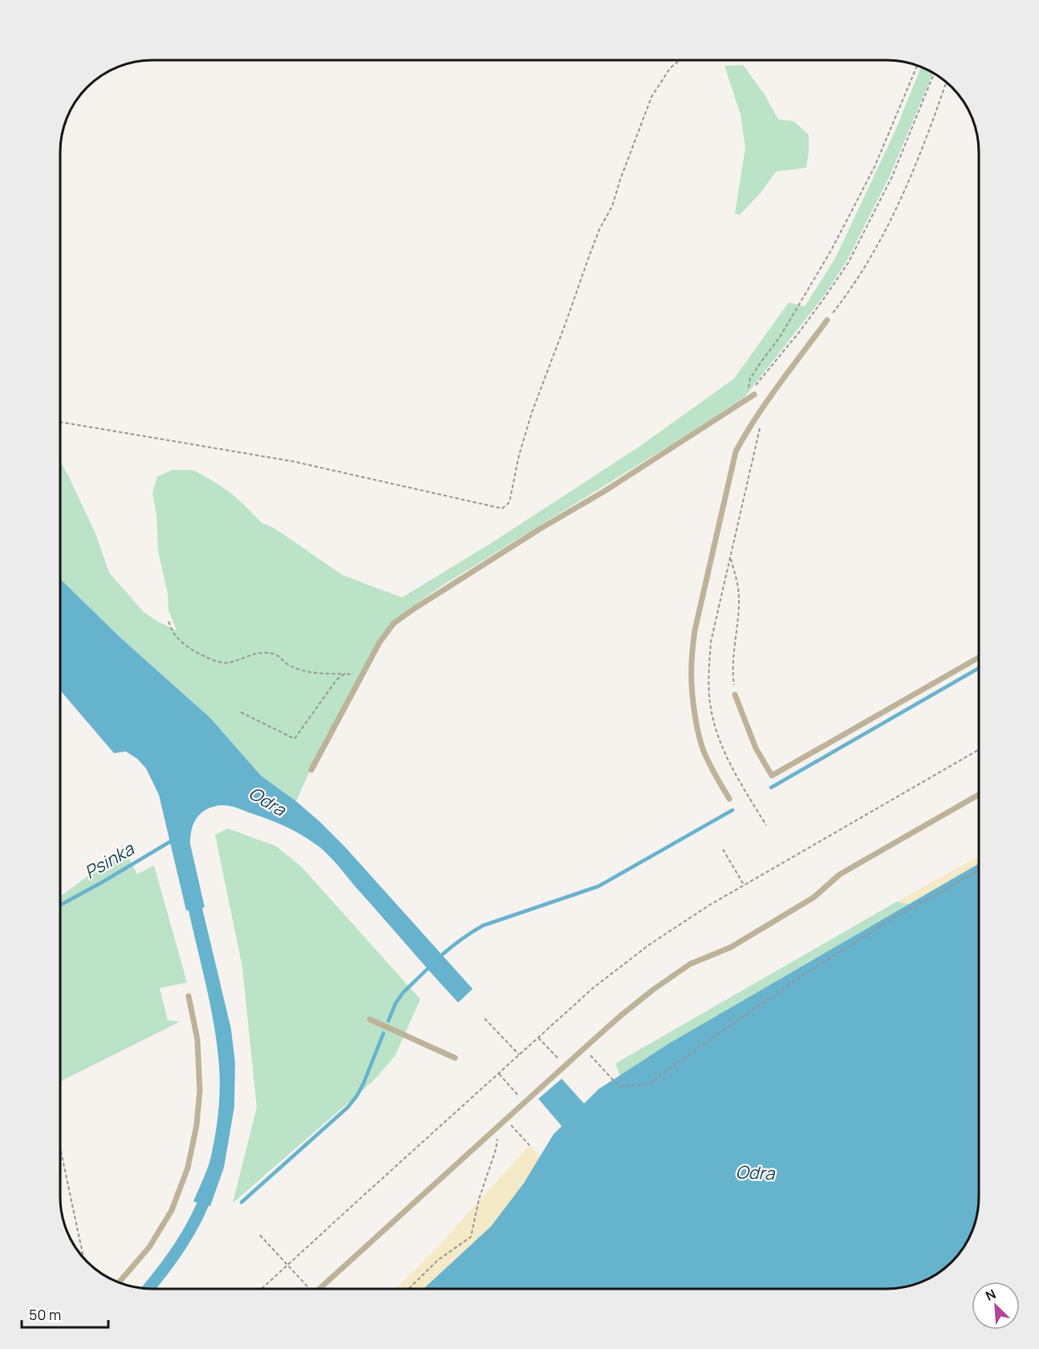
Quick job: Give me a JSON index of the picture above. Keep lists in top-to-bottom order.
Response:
{
  "water": ["Odra", "Psinka"],
  "scale_bar": "50 m",
  "north": "top left"
}
